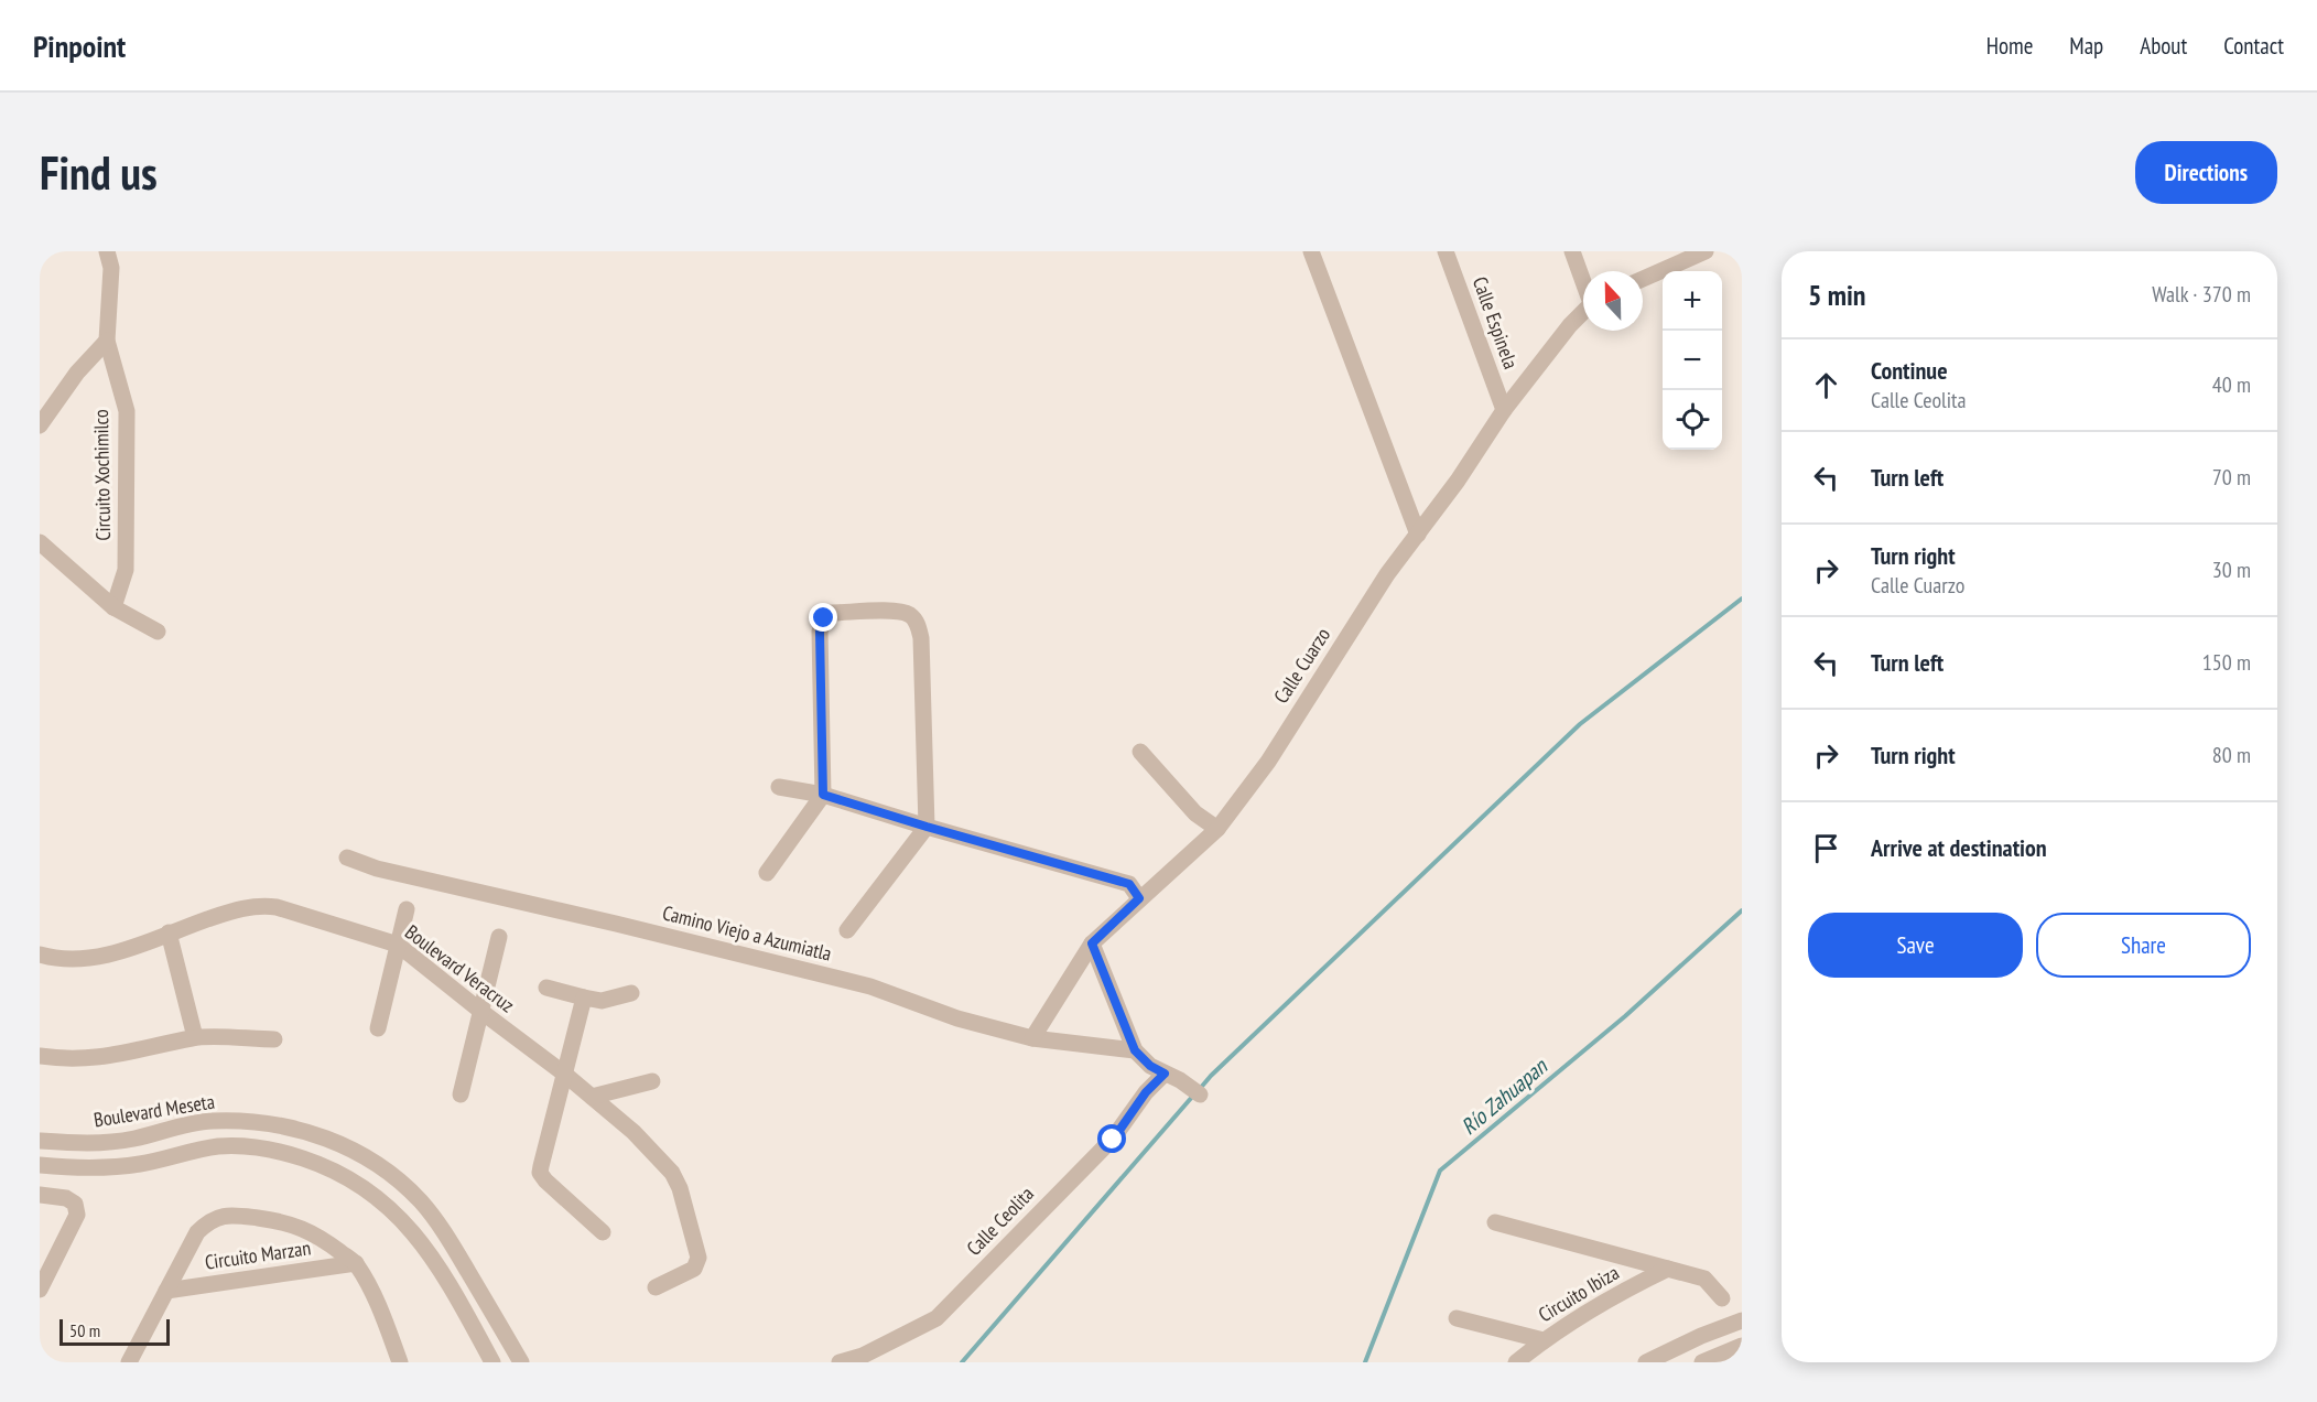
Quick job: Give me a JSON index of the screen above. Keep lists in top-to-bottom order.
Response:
{
  "streets": {
    "street": [
      "Calle Espinela",
      "Circuito Xochimilco",
      "Calle Cuarzo",
      "Camino Viejo a Azumiatla",
      "Boulevard Veracruz",
      "Boulevard Meseta",
      "Calle Ceolita",
      "Circuito Marzan",
      "Circuito Ibiza"
    ]
  },
  "crossings": [
    ["Calle Espinela", "Calle Cuarzo"],
    ["Calle Cuarzo", "Camino Viejo a Azumiatla"],
    ["Camino Viejo a Azumiatla", "Calle Ceolita"]
  ],
  "water": ["Río Zahuapan"],
  "scale_bar": "50 m",
  "north": "top",
  "page": {
    "header": "Pinpoint",
    "nav": [
      "Home",
      "Map",
      "About",
      "Contact"
    ],
    "buttons": [
      "Directions",
      ["Save", "Share"]
    ],
    "title": "Find us",
    "heading": ["5 min", "Walk · 370 m"],
    "map_buttons": ["+", "−"],
    "list": [
      ["Continue", "Calle Ceolita", "40 m"],
      ["Turn left", "70 m"],
      ["Turn right", "Calle Cuarzo", "30 m"],
      ["Turn left", "150 m"],
      ["Turn right", "80 m"],
      "Arrive at destination"
    ],
    "scale": "50 m"
  }
}
